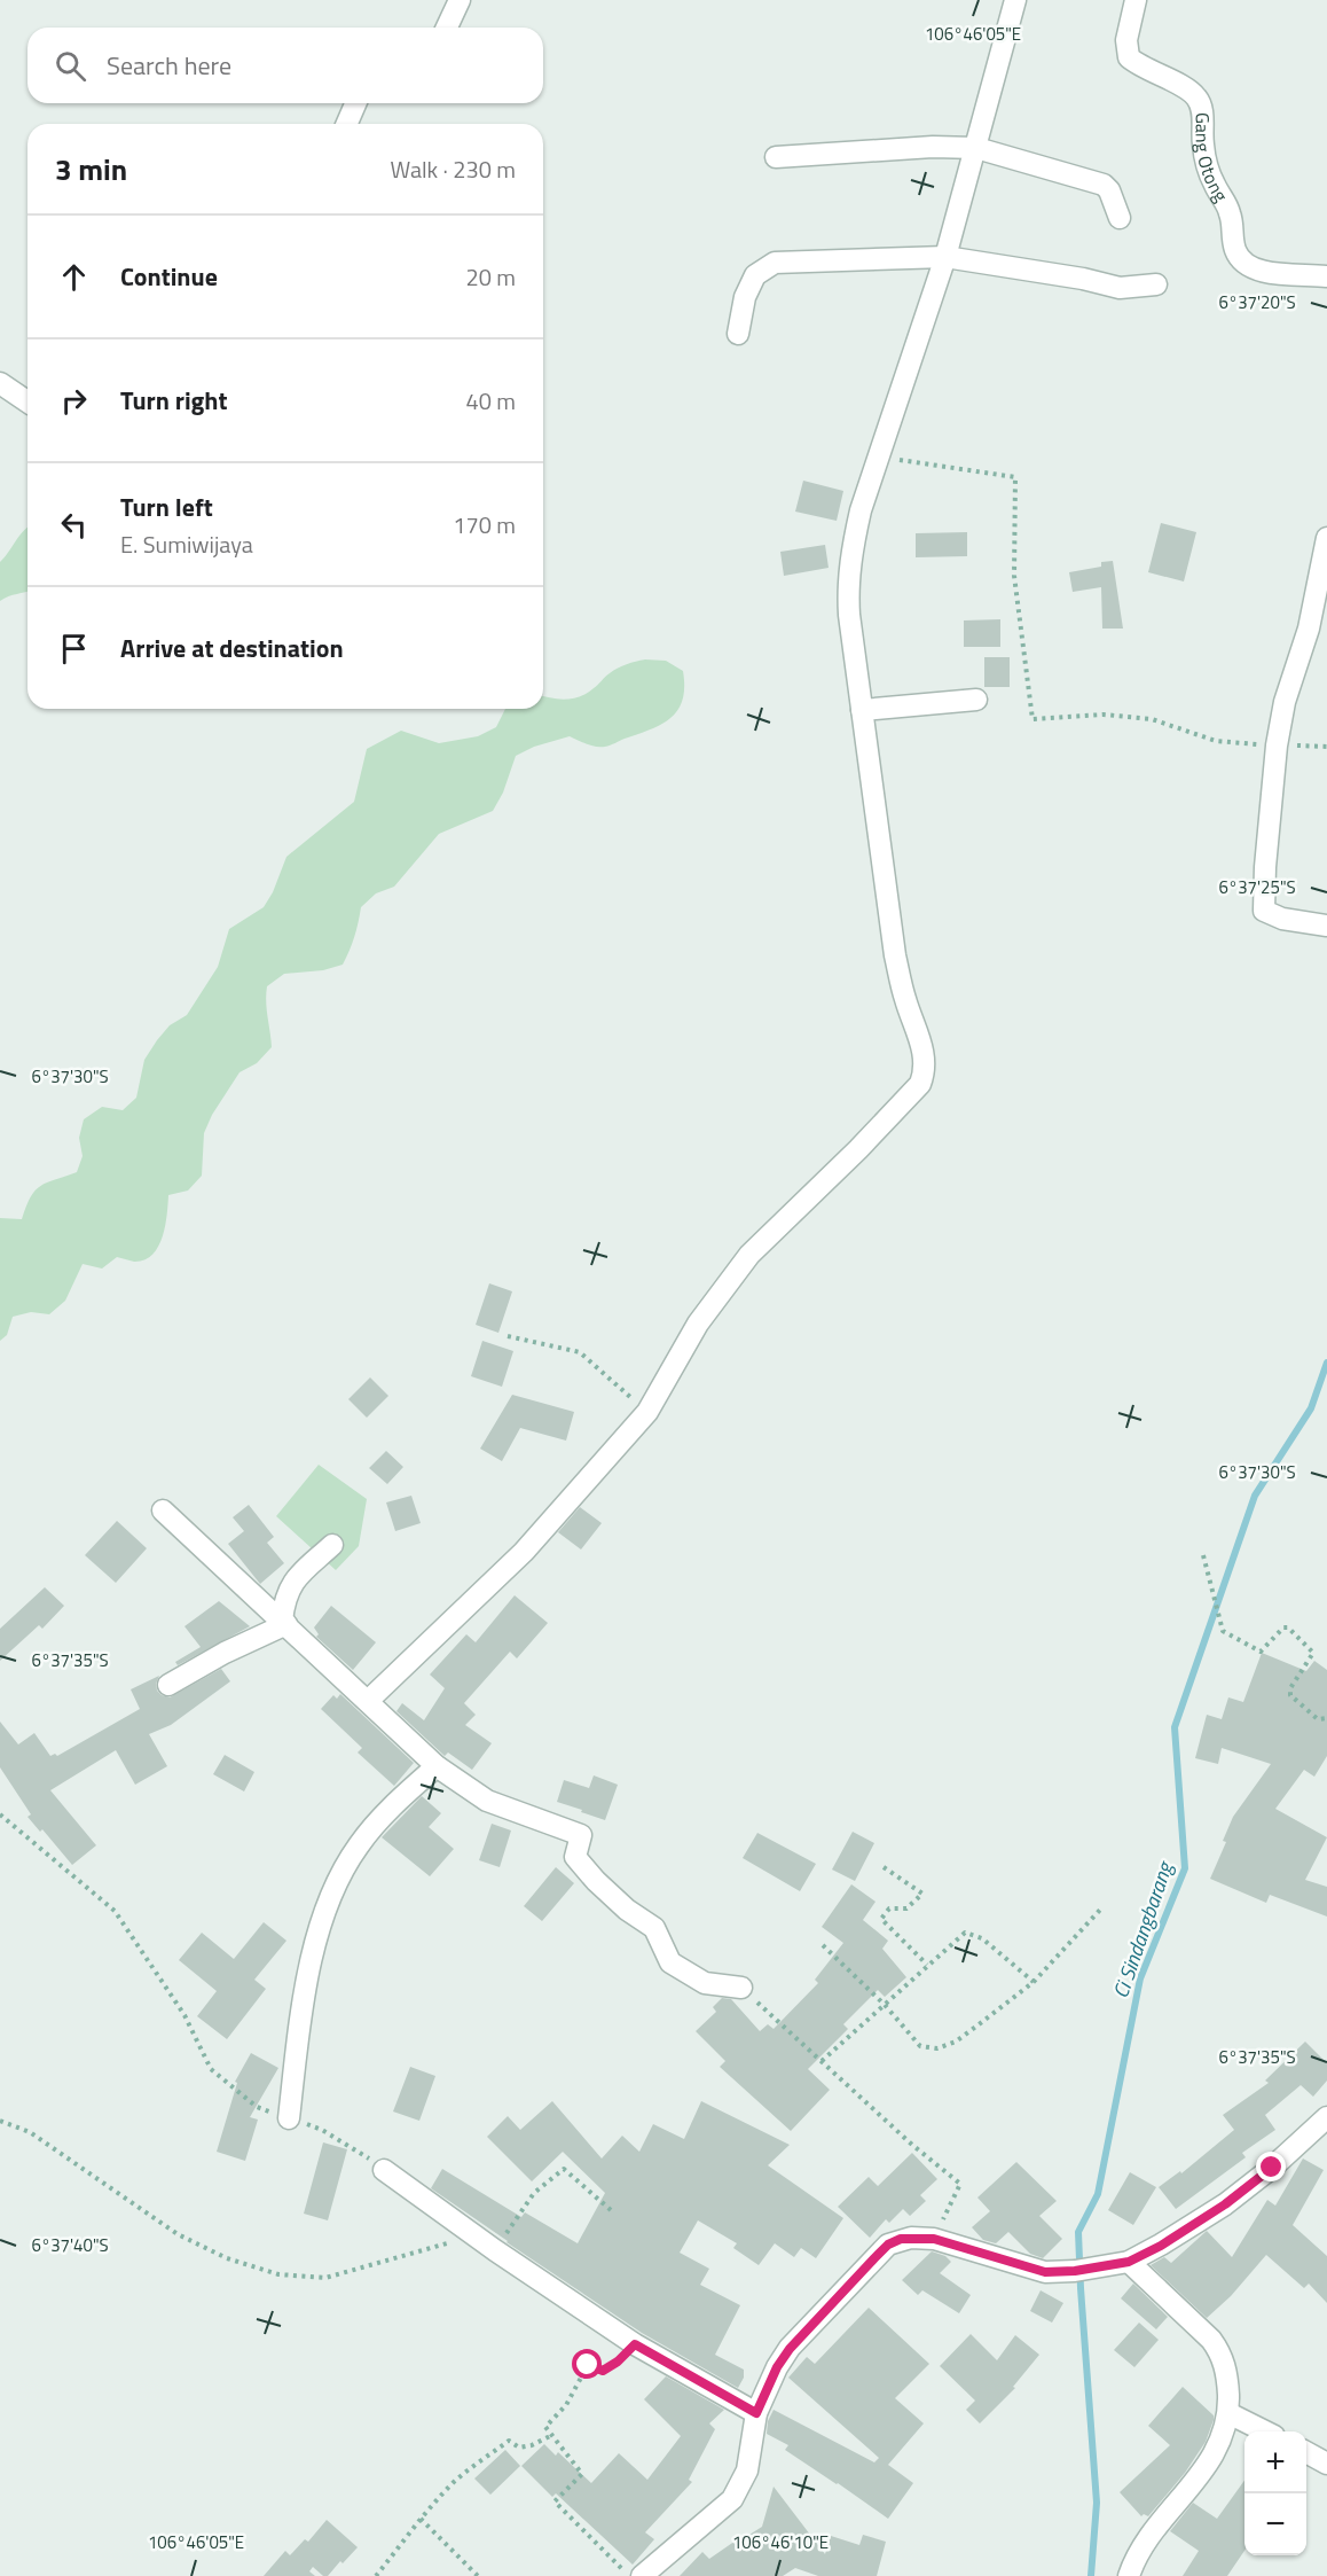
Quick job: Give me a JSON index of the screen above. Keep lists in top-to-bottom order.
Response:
{
  "streets": {
    "street": ["Gang Otong"]
  },
  "water": ["Ci Sindangbarang"],
  "page": {
    "search": "Search here",
    "heading": ["3 min", "Walk · 230 m"],
    "list": [
      ["Continue", "20 m"],
      ["Turn right", "40 m"],
      ["Turn left", "E. Sumiwijaya", "170 m"],
      "Arrive at destination"
    ],
    "map_buttons": ["+", "−"]
  },
  "coordinates": [
    "106°46'05\"E",
    "6°37'20\"S",
    "6°37'25\"S",
    "6°37'30\"S",
    "6°37'35\"S",
    "6°37'40\"S",
    "106°46'10\"E"
  ]
}
